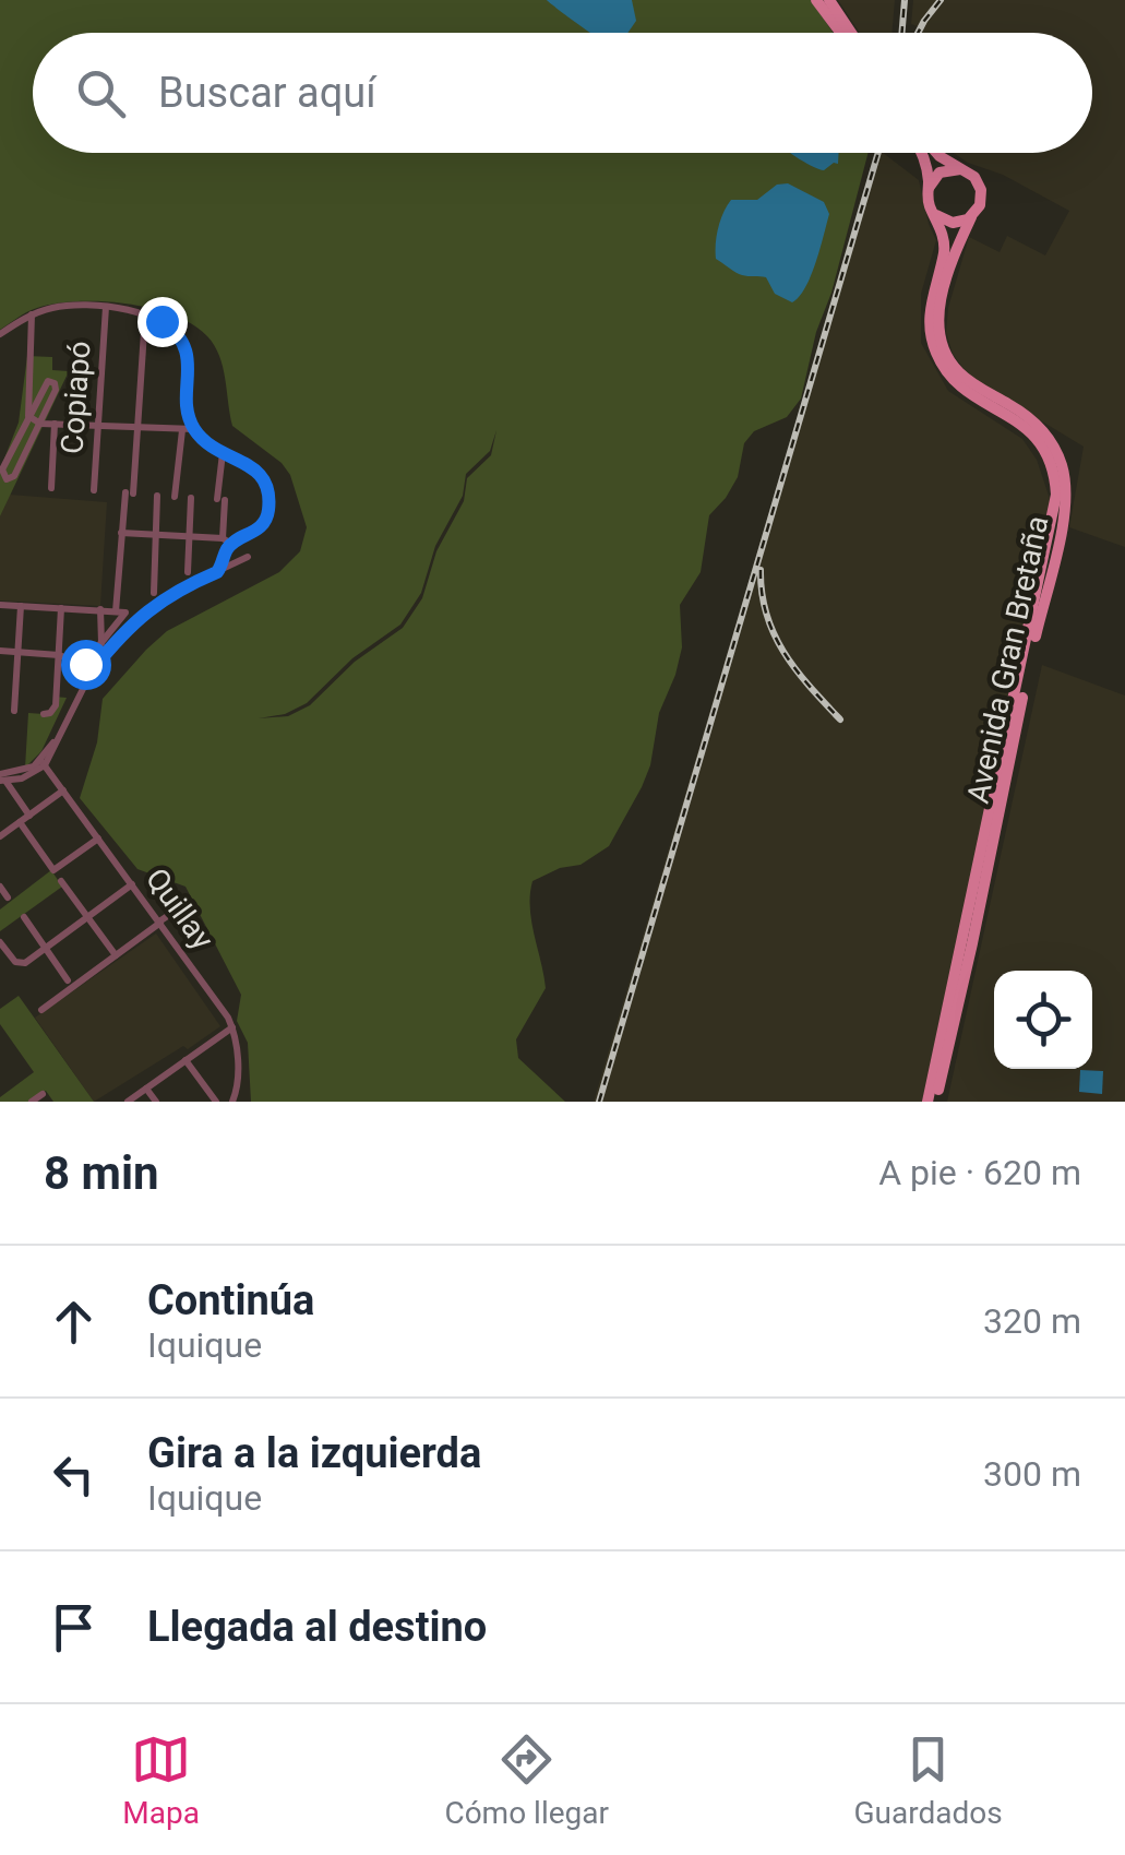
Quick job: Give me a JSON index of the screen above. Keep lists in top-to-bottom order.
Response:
{
  "streets": {
    "main road": ["Avenida Gran Bretaña"],
    "street": ["Copiapó", "Quillay"]
  },
  "page": {
    "search": "Buscar aquí",
    "heading": ["8 min", "A pie · 620 m"],
    "list": [
      ["Continúa", "Iquique", "320 m"],
      ["Gira a la izquierda", "Iquique", "300 m"],
      "Llegada al destino"
    ],
    "nav": ["Mapa", "Cómo llegar", "Guardados"]
  }
}
